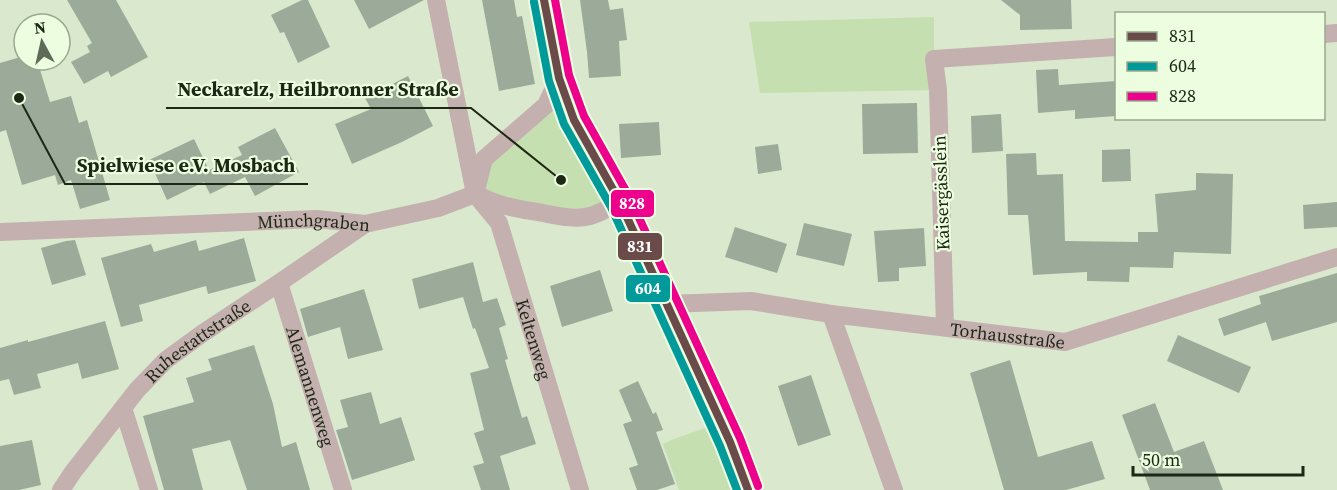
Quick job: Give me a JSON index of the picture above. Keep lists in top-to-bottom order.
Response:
{
  "streets": {
    "street": [
      "Kaisergässlein",
      "Münchgraben",
      "Torhausstraße",
      "Keltenweg",
      "Ruhestattstraße",
      "Alemannenweg"
    ]
  },
  "crossings": [
    ["Kaisergässlein", "Torhausstraße"],
    ["Münchgraben", "Keltenweg"],
    ["Münchgraben", "Ruhestattstraße"],
    ["Ruhestattstraße", "Alemannenweg"]
  ],
  "places": ["Spielwiese e.V. Mosbach", "Neckarelz, Heilbronner Straße"],
  "lines": ["transit line 831", "transit line 828", "transit line 604"],
  "legend": ["831", "604", "828"],
  "scale_bar": "50 m",
  "north": "top"
}
